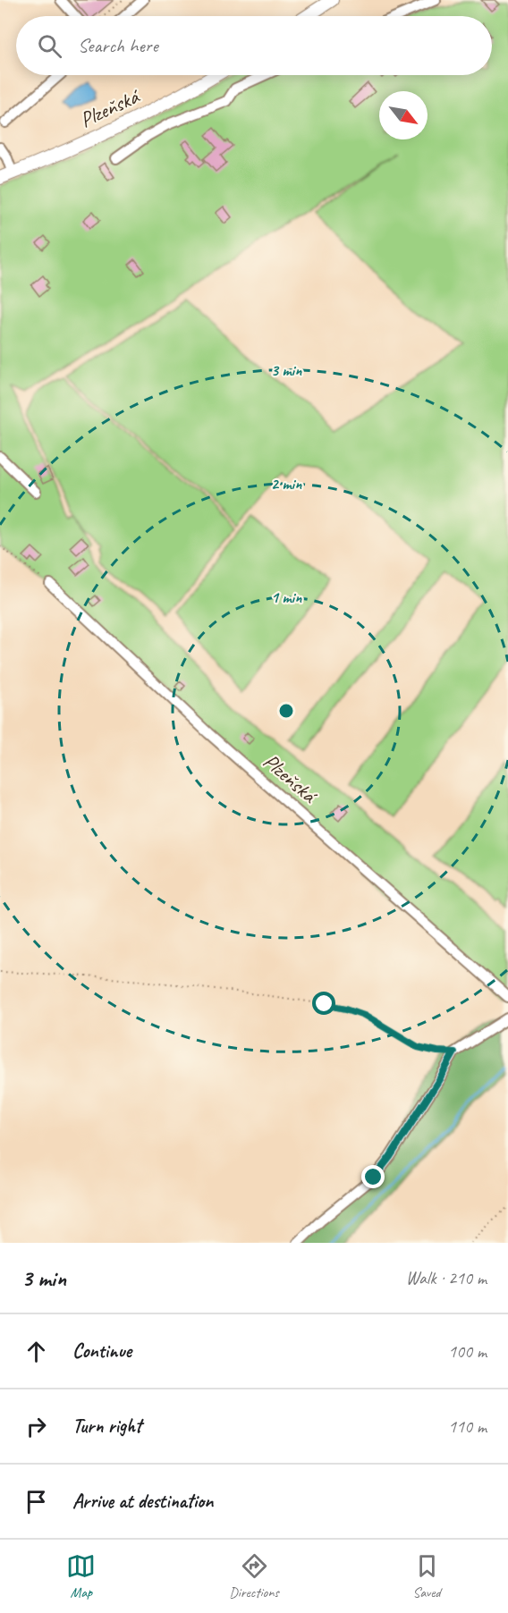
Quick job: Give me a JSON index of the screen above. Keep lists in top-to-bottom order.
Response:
{
  "streets": {
    "main road": ["Plzeňská"]
  },
  "north": "bottom right",
  "page": {
    "search": "Search here",
    "heading": ["3 min", "Walk · 210 m"],
    "list": [
      ["Continue", "100 m"],
      ["Turn right", "110 m"],
      "Arrive at destination"
    ],
    "nav": ["Map", "Directions", "Saved"]
  },
  "rings": ["3 min", "2 min", "1 min"]
}
